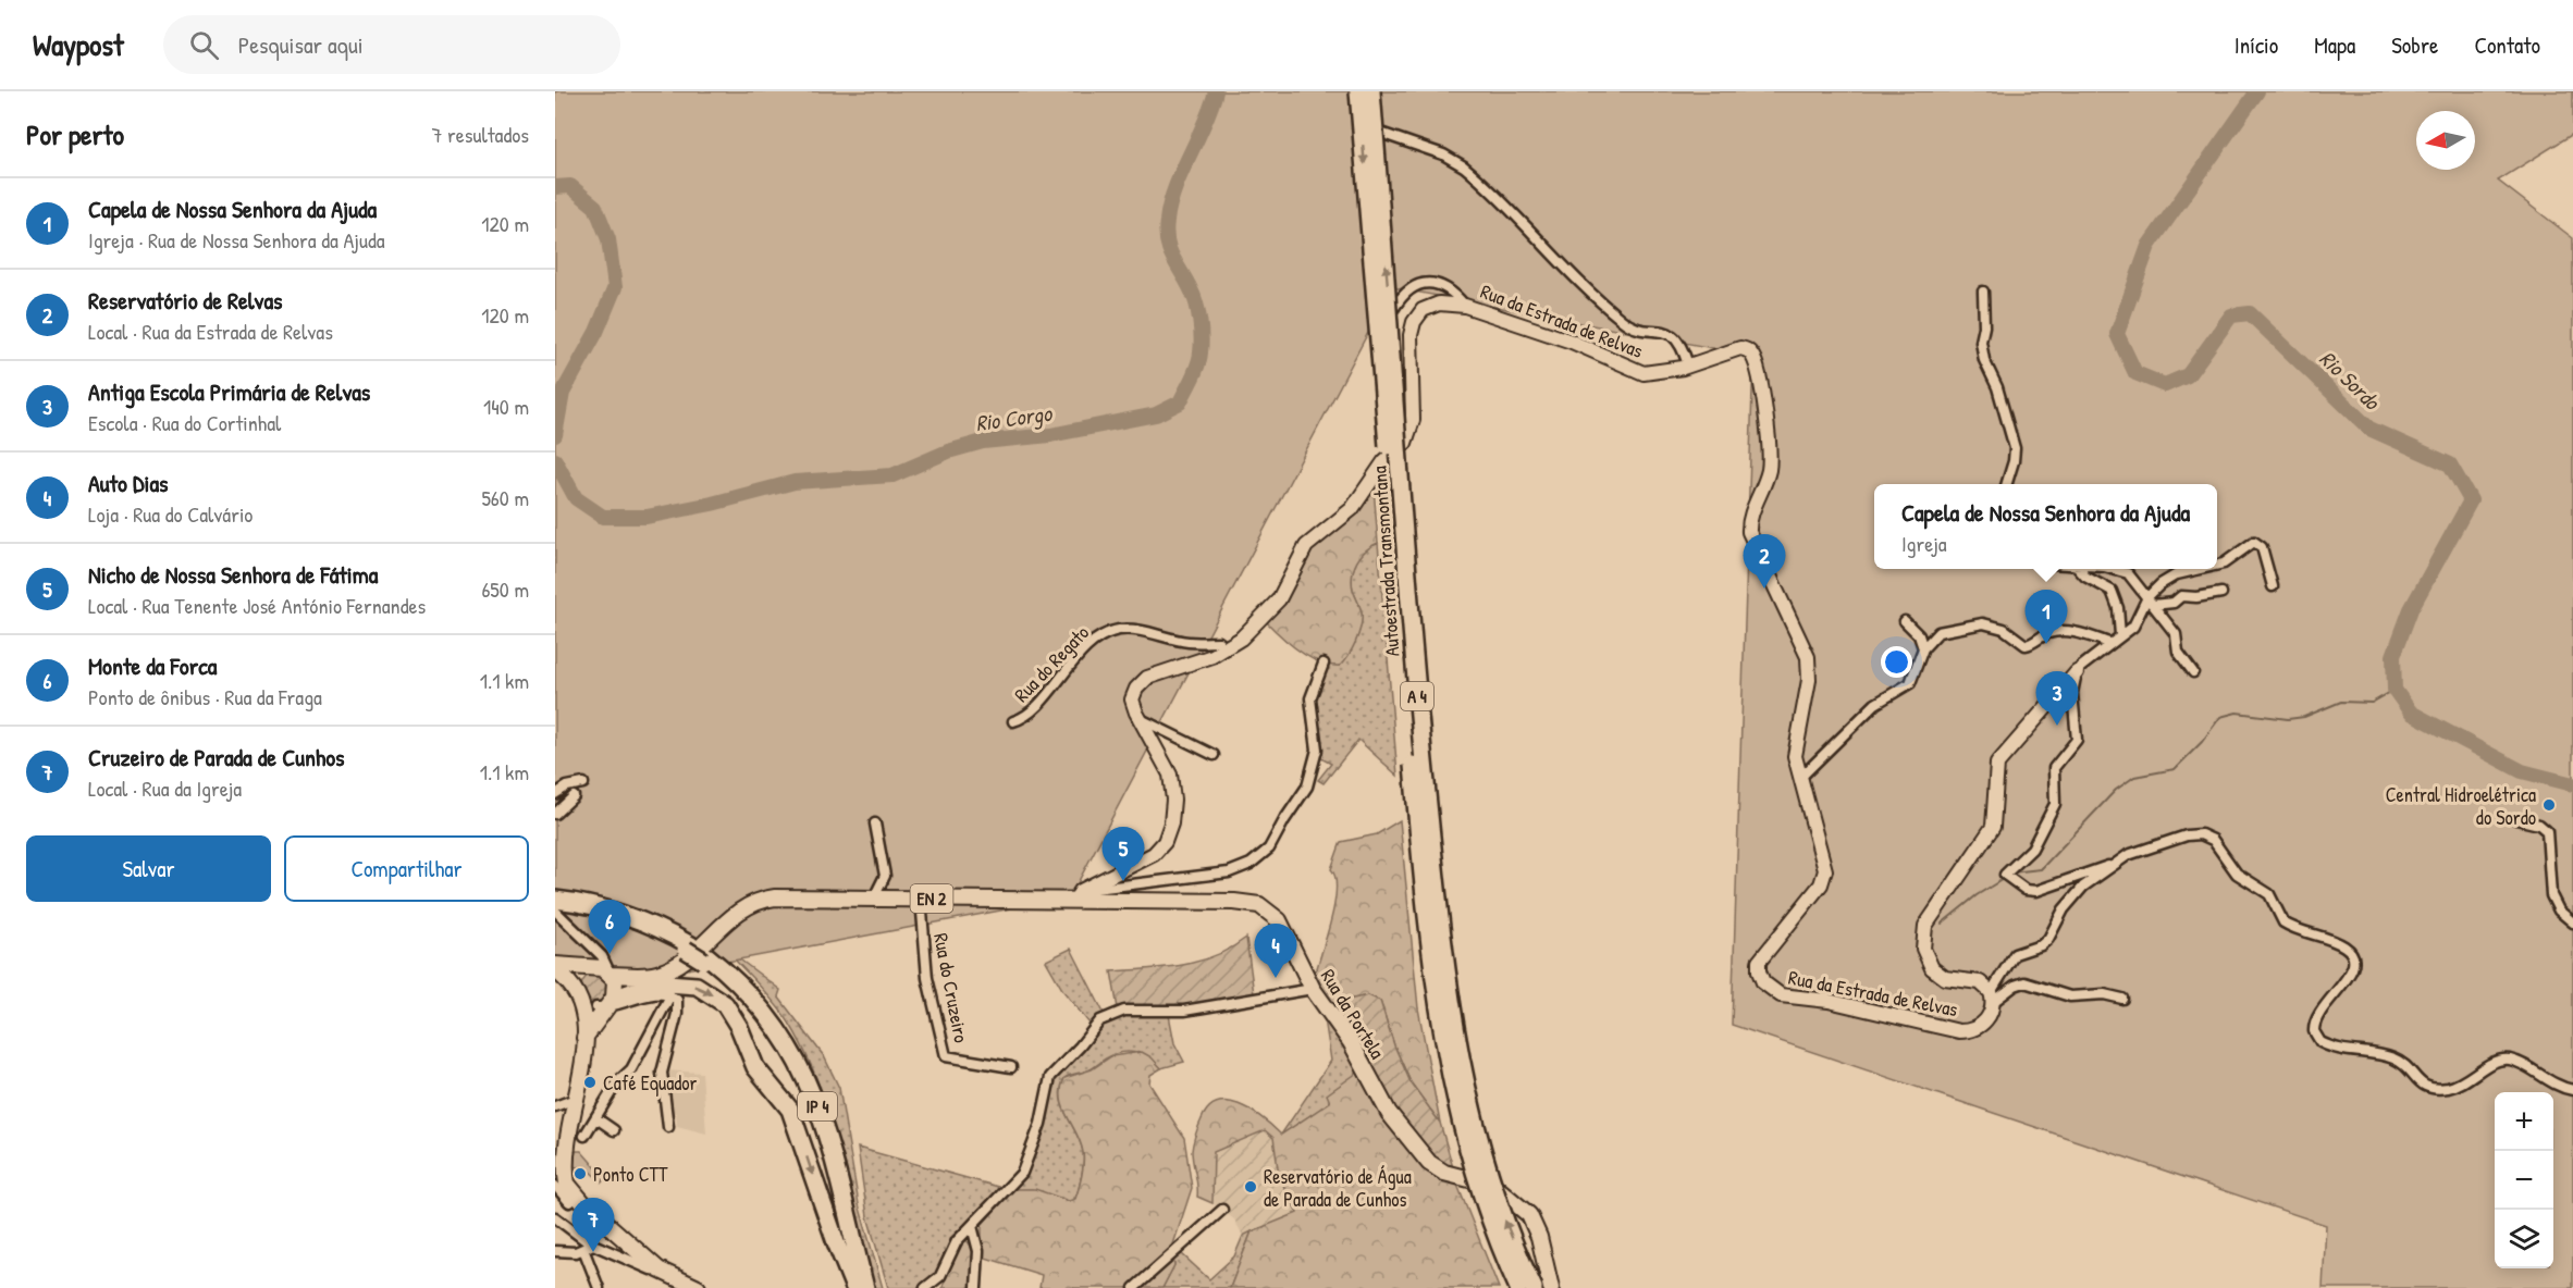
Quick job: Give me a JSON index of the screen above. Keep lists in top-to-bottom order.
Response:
{
  "streets": {
    "highway": ["Autoestrada Transmontana", "A 4", "IP 4"],
    "main road": ["EN 2", "Rua da Portela"],
    "street": ["Rua da Estrada de Relvas", "Rua do Regato", "Rua do Cruzeiro"]
  },
  "crossings": [
    ["Rua da Estrada de Relvas", "Rua do Regato"],
    ["Rua da Estrada de Relvas", "Rua da Portela"],
    ["EN 2", "Rua da Portela"],
    ["Rua do Cruzeiro", "Rua da Portela"]
  ],
  "water": ["Rio Sordo", "Rio Corgo"],
  "places": [
    "Central Hidroelétrica do Sordo",
    "Café Equador",
    "Ponto CTT",
    "Reservatório de Água de Parada de Cunhos"
  ],
  "north": "left",
  "page": {
    "header": "Waypost",
    "search": "Pesquisar aqui",
    "nav": [
      "Início",
      "Mapa",
      "Sobre",
      "Contato"
    ],
    "heading": ["Por perto", "7 resultados"],
    "list": [
      {
        "mark": "1",
        "name": "Capela de Nossa Senhora da Ajuda",
        "note": "Igreja · Rua de Nossa Senhora da Ajuda",
        "value": "120 m"
      },
      {
        "mark": "2",
        "name": "Reservatório de Relvas",
        "note": "Local · Rua da Estrada de Relvas",
        "value": "120 m"
      },
      {
        "mark": "3",
        "name": "Antiga Escola Primária de Relvas",
        "note": "Escola · Rua do Cortinhal",
        "value": "140 m"
      },
      {
        "mark": "4",
        "name": "Auto Dias",
        "note": "Loja · Rua do Calvário",
        "value": "560 m"
      },
      {
        "mark": "5",
        "name": "Nicho de Nossa Senhora de Fátima",
        "note": "Local · Rua Tenente José António Fernandes",
        "value": "650 m"
      },
      {
        "mark": "6",
        "name": "Monte da Forca",
        "note": "Ponto de ônibus · Rua da Fraga",
        "value": "1.1 km"
      },
      {
        "mark": "7",
        "name": "Cruzeiro de Parada de Cunhos",
        "note": "Local · Rua da Igreja",
        "value": "1.1 km"
      }
    ],
    "popup": ["Capela de Nossa Senhora da Ajuda", "Igreja"],
    "pins": [
      "2",
      "1",
      "3",
      "5",
      "6",
      "4",
      "7"
    ],
    "buttons": ["Salvar", "Compartilhar"],
    "map_buttons": ["+", "−"]
  }
}
